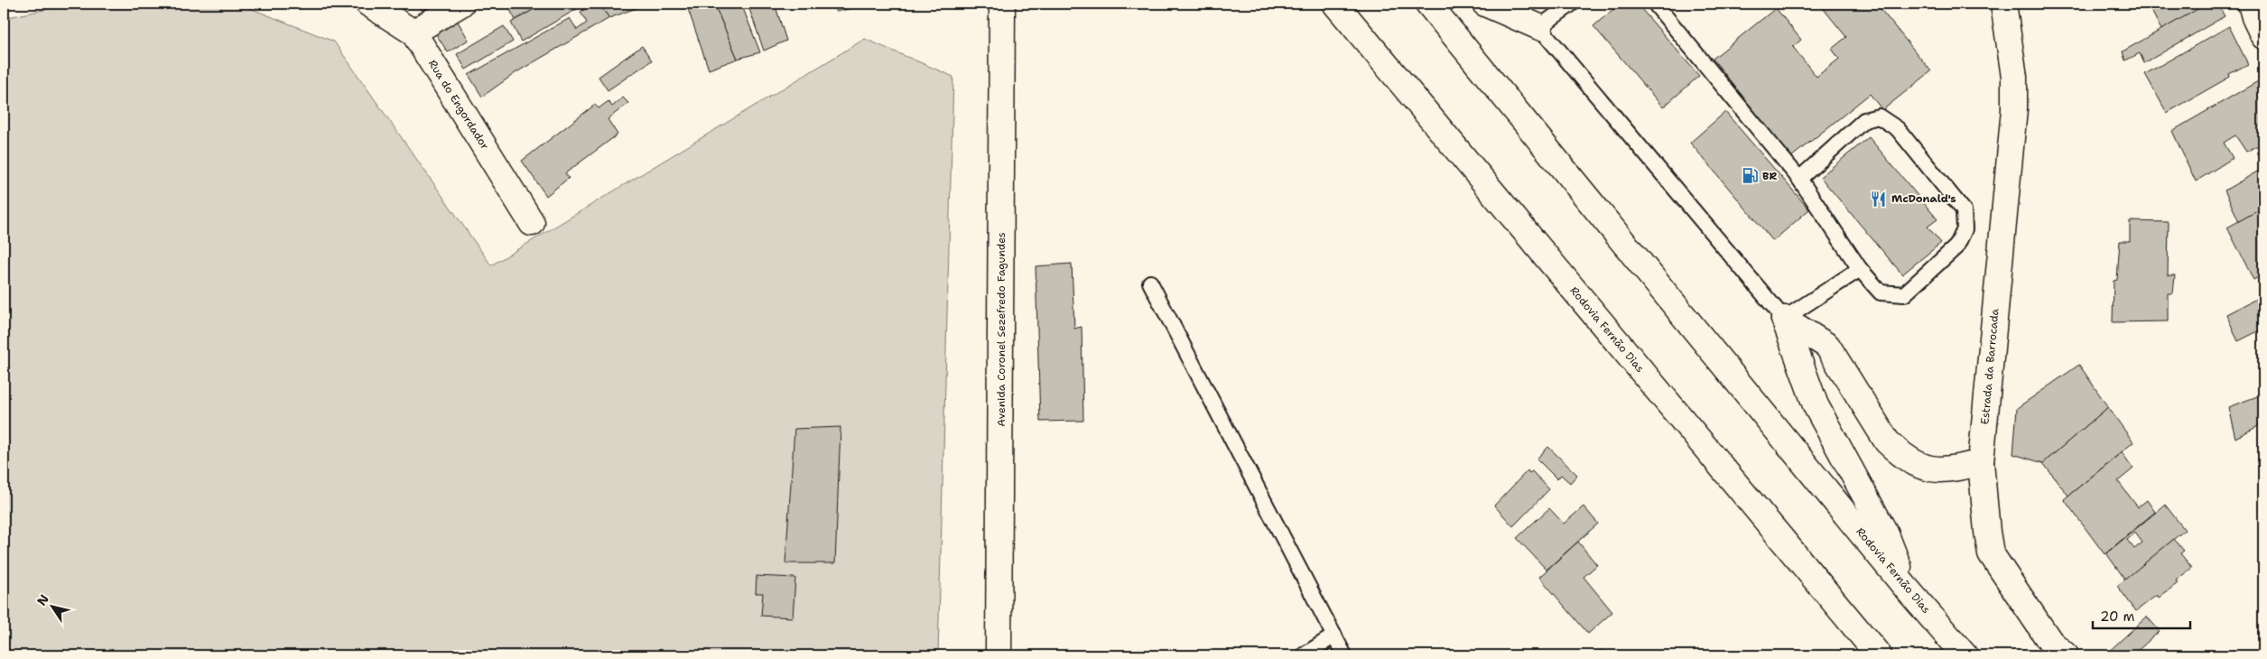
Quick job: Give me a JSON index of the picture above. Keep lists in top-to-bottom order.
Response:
{
  "streets": {
    "main road": [
      "Rua do Engordador",
      "Avenida Coronel Sezefredo Fagundes",
      "Rodovia Fernão Dias",
      "Estrada da Barrocada"
    ]
  },
  "places": {
    "fuel station": ["BR"],
    "restaurant": ["McDonald's"]
  },
  "scale_bar": "20 m",
  "north": "top left"
}
